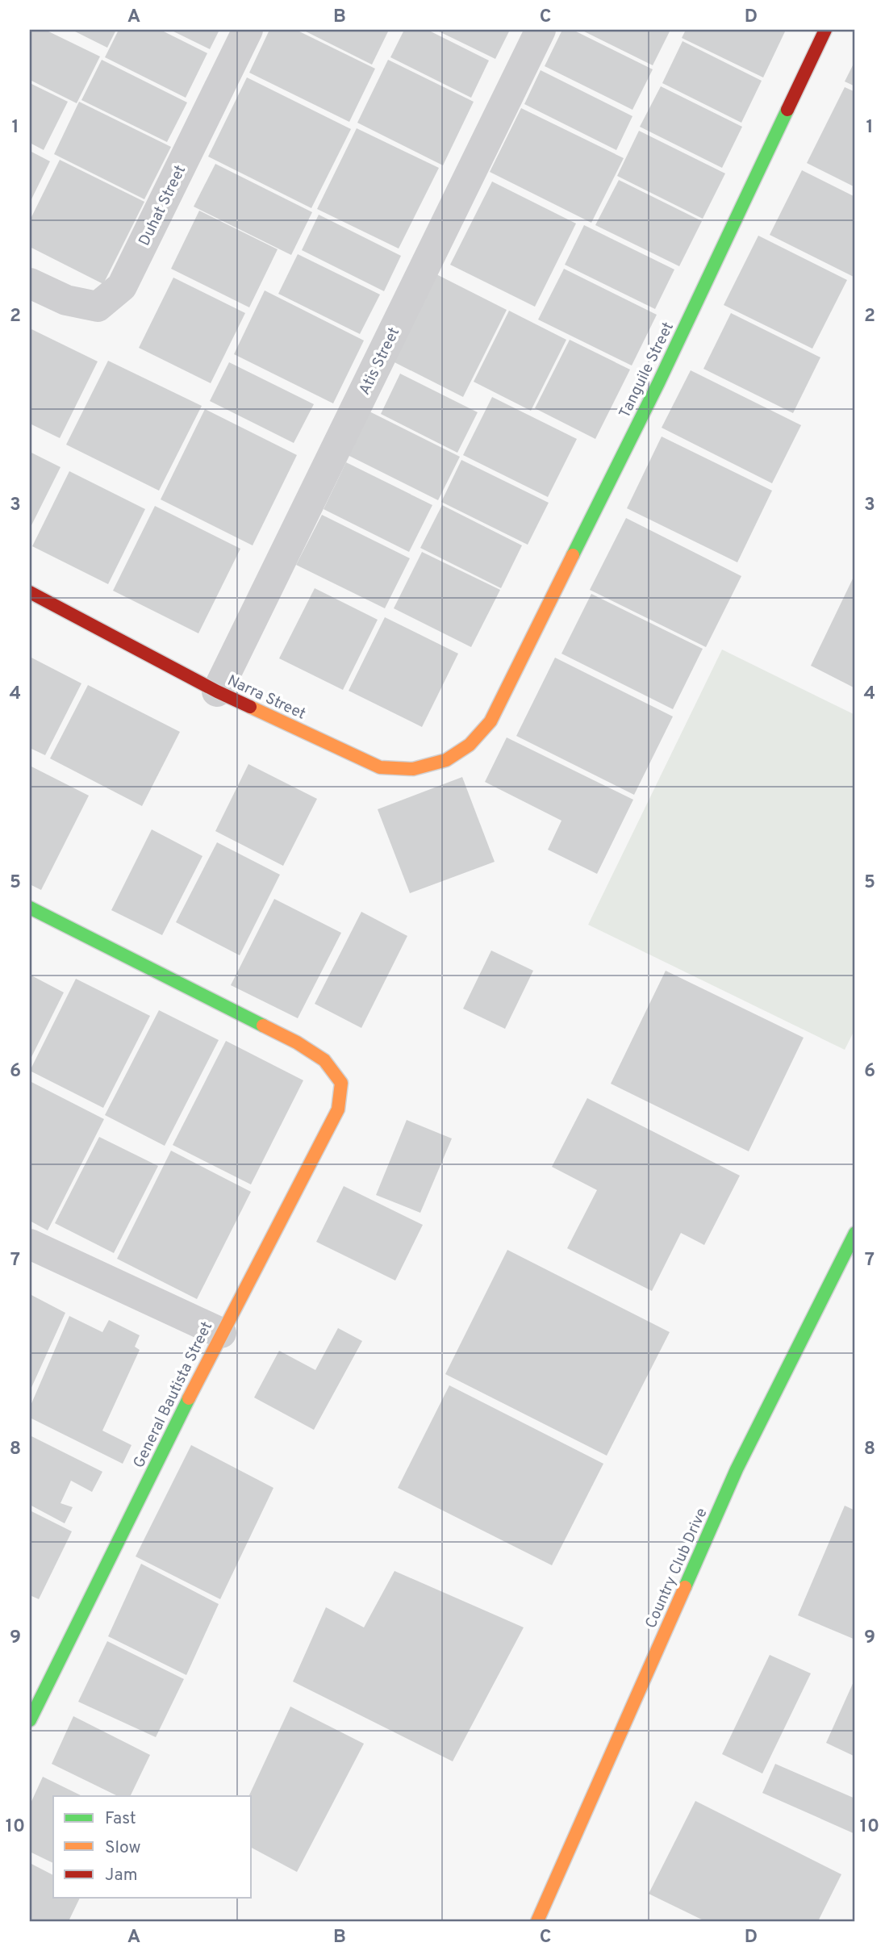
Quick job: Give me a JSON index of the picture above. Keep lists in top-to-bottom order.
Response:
{
  "streets": {
    "street": [
      "Duhat Street",
      "Atis Street",
      "Tanguile Street",
      "Narra Street",
      "General Bautista Street",
      "Country Club Drive"
    ]
  },
  "crossings": [
    ["Atis Street", "Narra Street"],
    ["Tanguile Street", "Narra Street"]
  ],
  "legend": ["Fast", "Slow", "Jam"],
  "grid": {
    "columns": [
      "A",
      "B",
      "C",
      "D"
    ],
    "rows": [
      "1",
      "2",
      "3",
      "4",
      "5",
      "6",
      "7",
      "8",
      "9",
      "10"
    ]
  }
}
